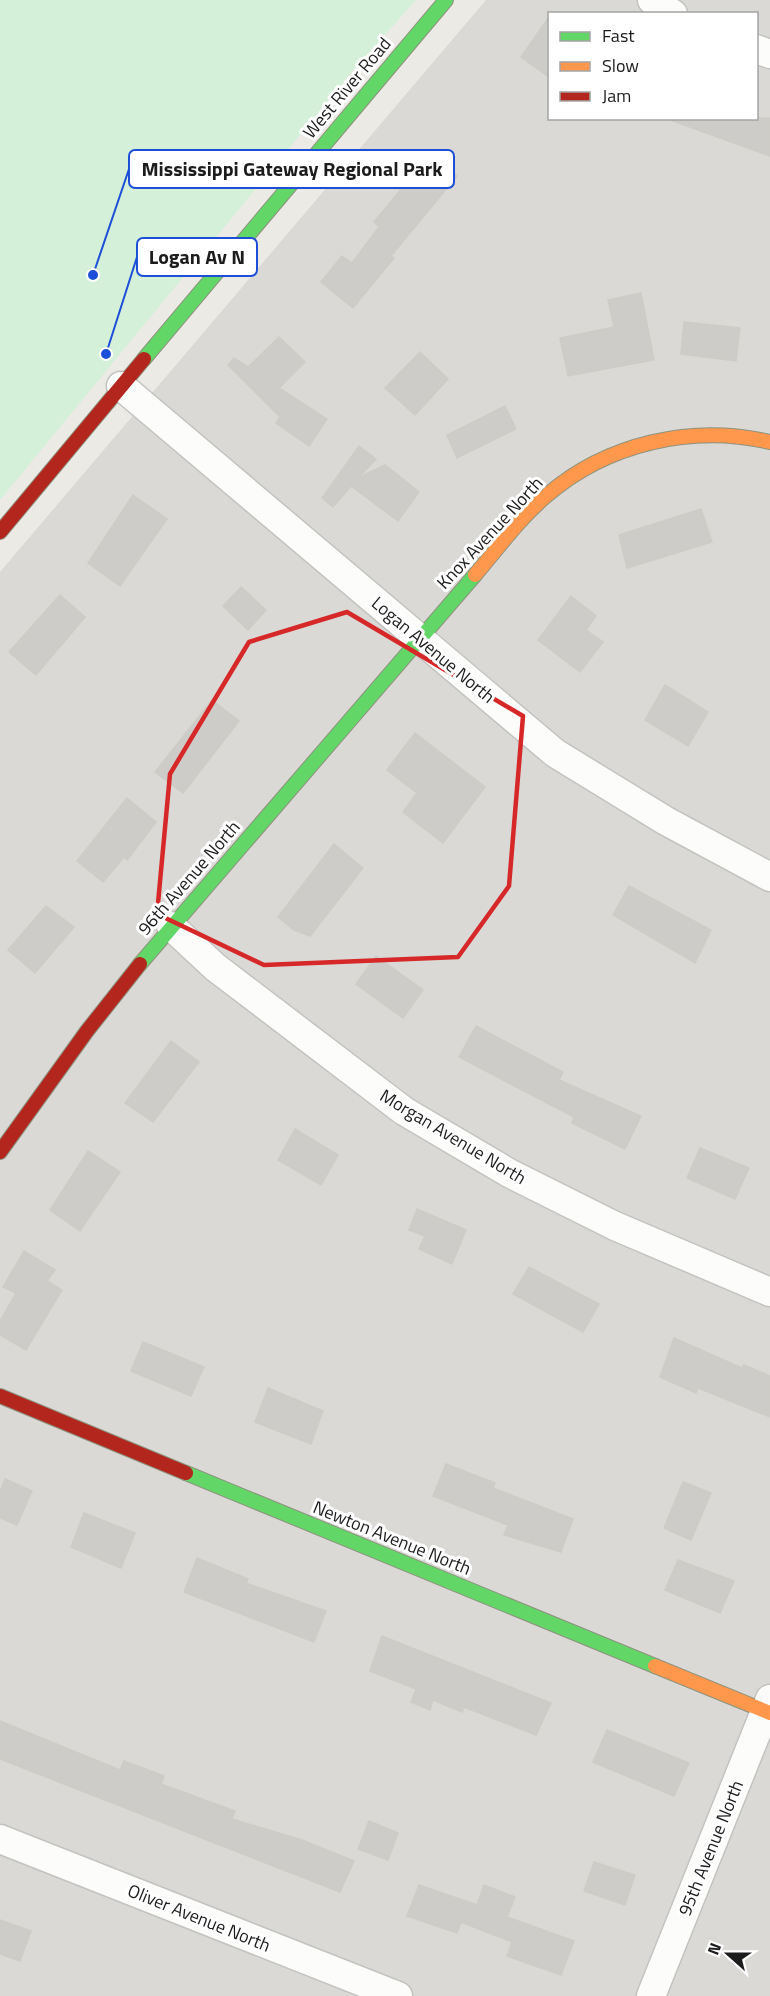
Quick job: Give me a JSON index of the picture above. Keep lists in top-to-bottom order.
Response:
{
  "streets": {
    "street": [
      "West River Road",
      "Knox Avenue North",
      "Logan Avenue North",
      "96th Avenue North",
      "Morgan Avenue North",
      "Newton Avenue North",
      "95th Avenue North",
      "Oliver Avenue North"
    ]
  },
  "crossings": [
    ["West River Road", "Logan Avenue North"],
    ["Knox Avenue North", "Logan Avenue North"],
    ["Knox Avenue North", "96th Avenue North"],
    ["Logan Avenue North", "96th Avenue North"],
    ["96th Avenue North", "Morgan Avenue North"],
    ["Newton Avenue North", "95th Avenue North"]
  ],
  "places": ["Mississippi Gateway Regional Park", "Logan Av N"],
  "legend": ["Fast", "Slow", "Jam"],
  "north": "left"
}
